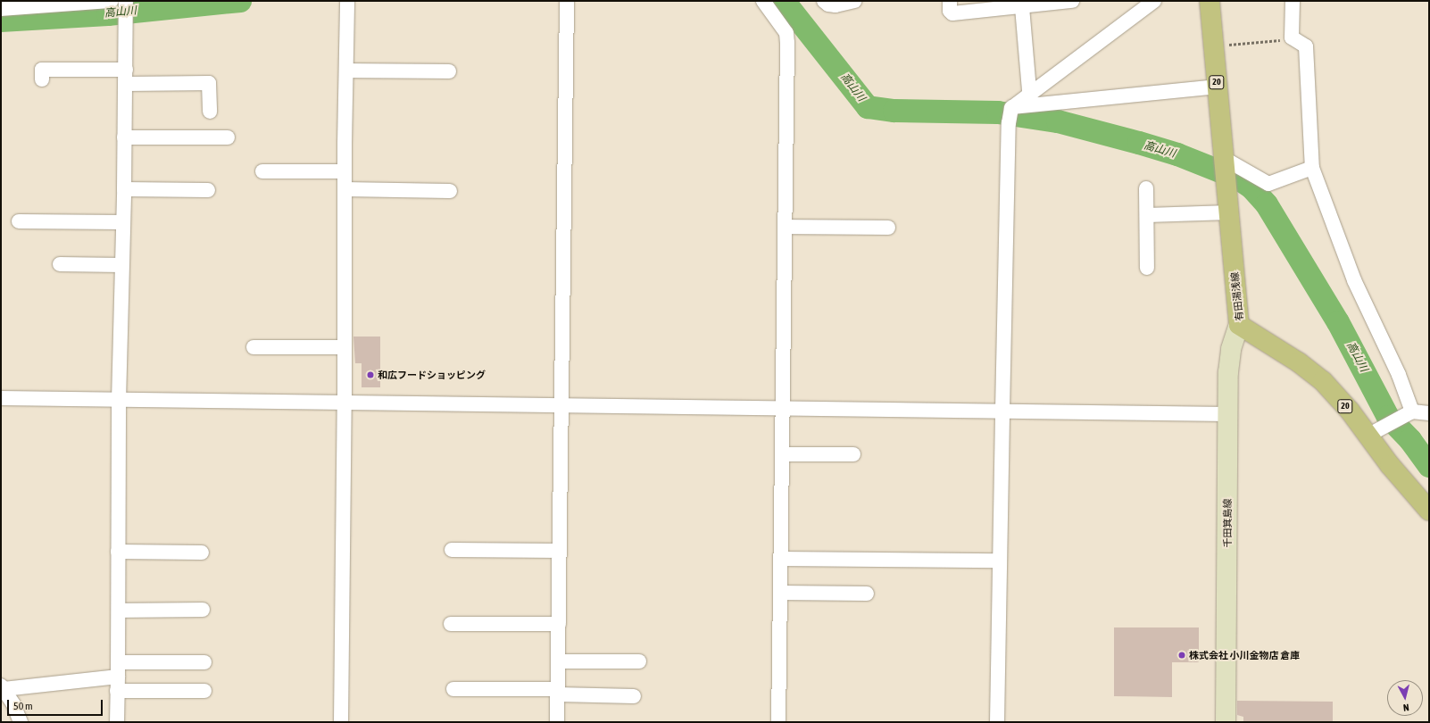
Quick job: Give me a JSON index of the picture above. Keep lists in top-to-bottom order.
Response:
{
  "streets": {
    "main road": ["20", "有田湯浅線", "千田箕島線"]
  },
  "crossings": [
    ["有田湯浅線", "千田箕島線"]
  ],
  "water": ["高山川"],
  "places": ["和広フードショッピング", "株式会社 小川金物店 倉庫"],
  "scale_bar": "50 m",
  "north": "bottom"
}
